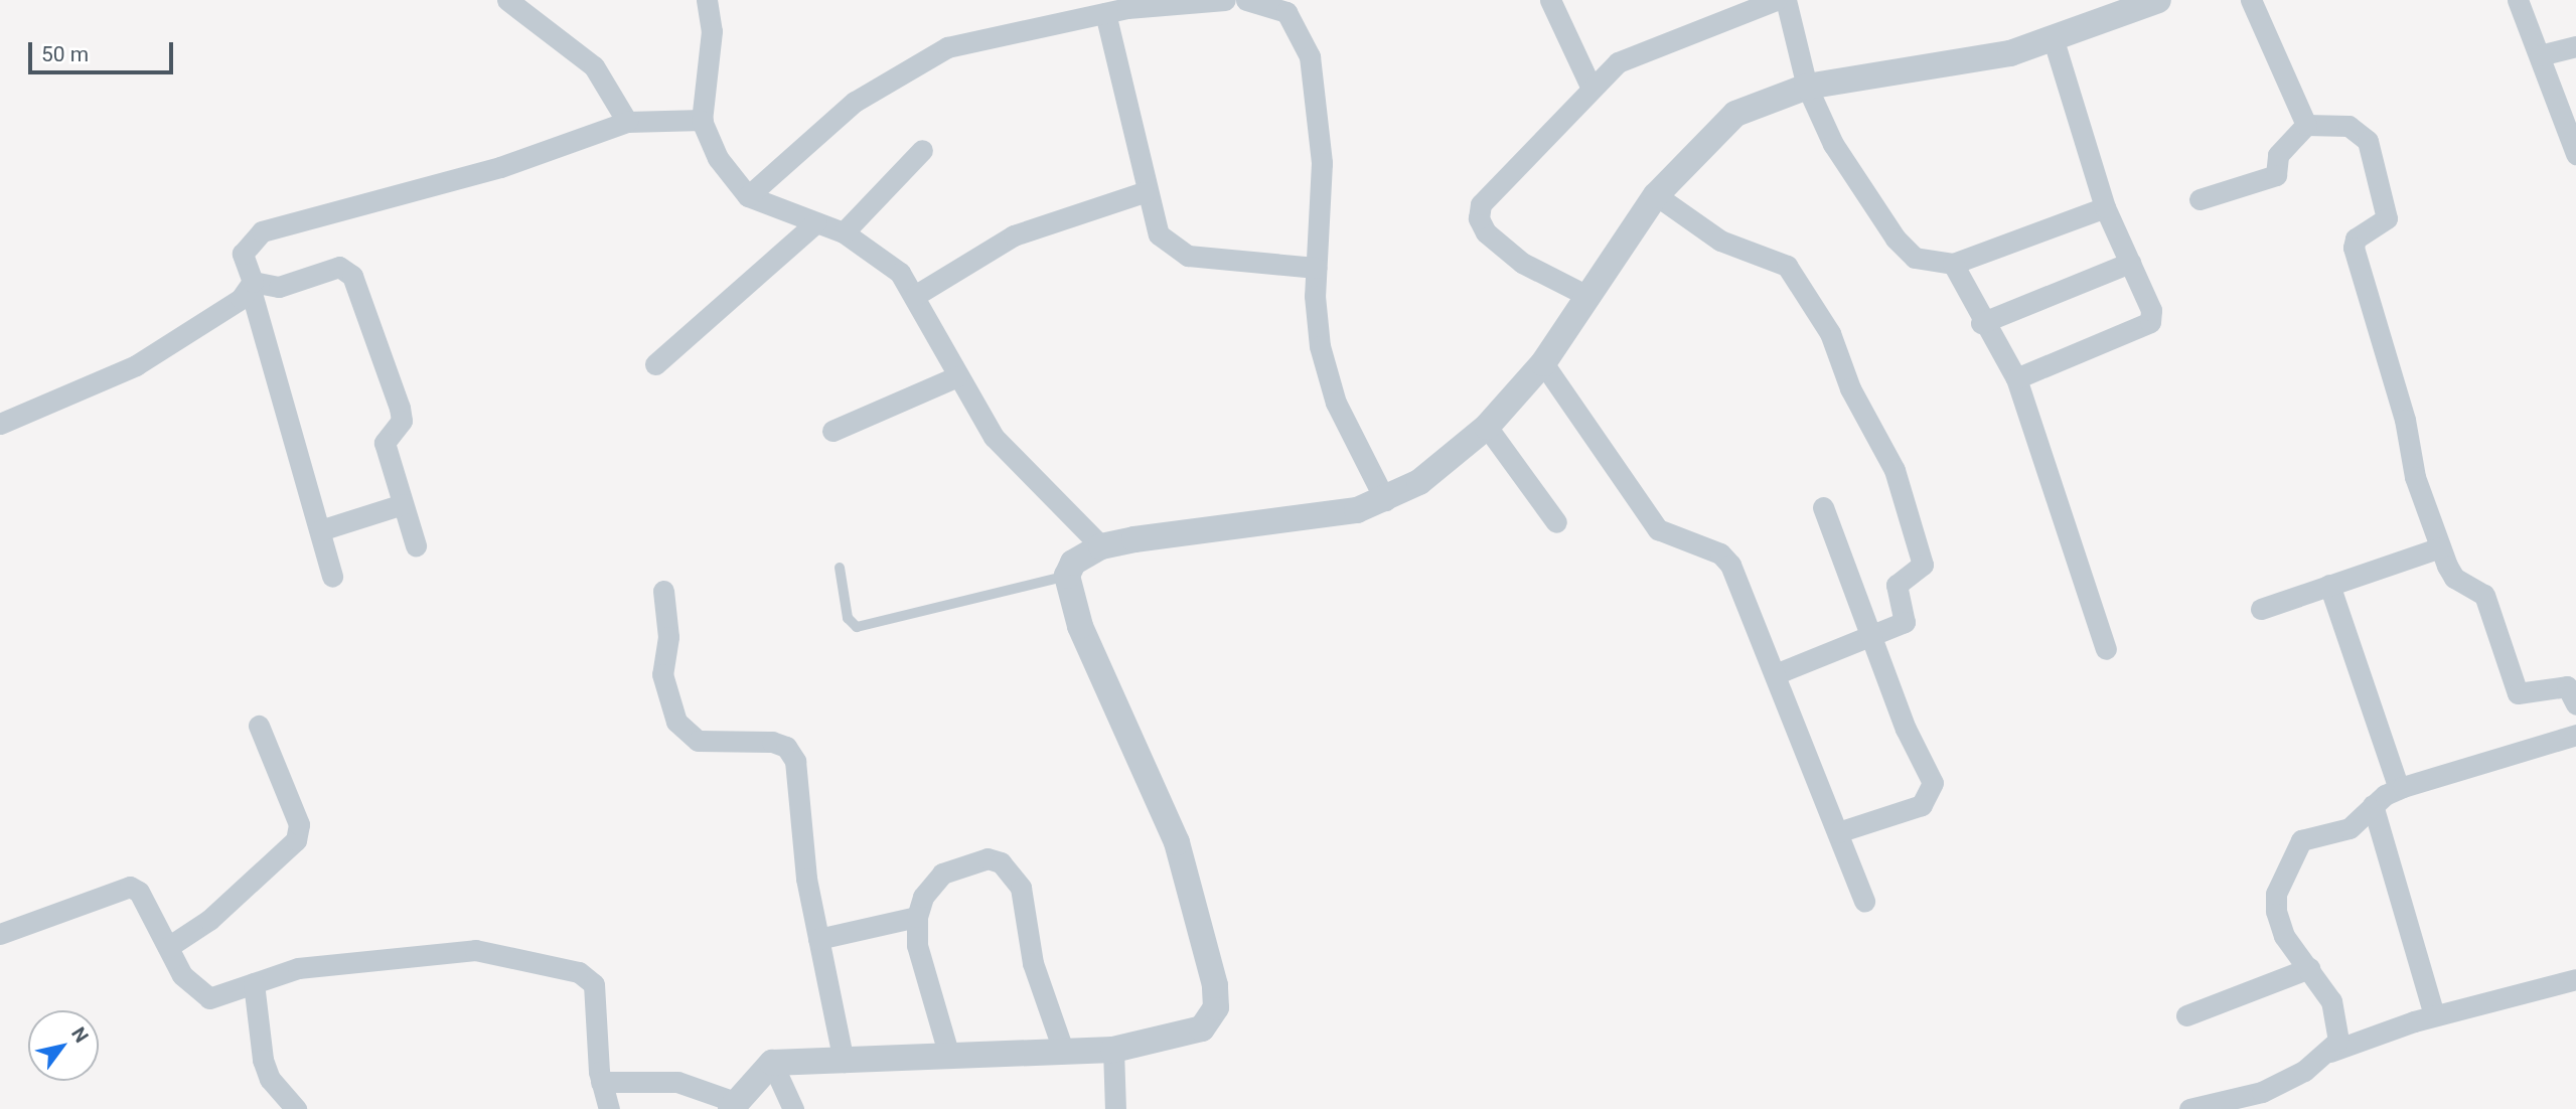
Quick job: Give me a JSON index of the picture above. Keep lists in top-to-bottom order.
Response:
{
  "scale_bar": "50 m",
  "north": "top right"
}
